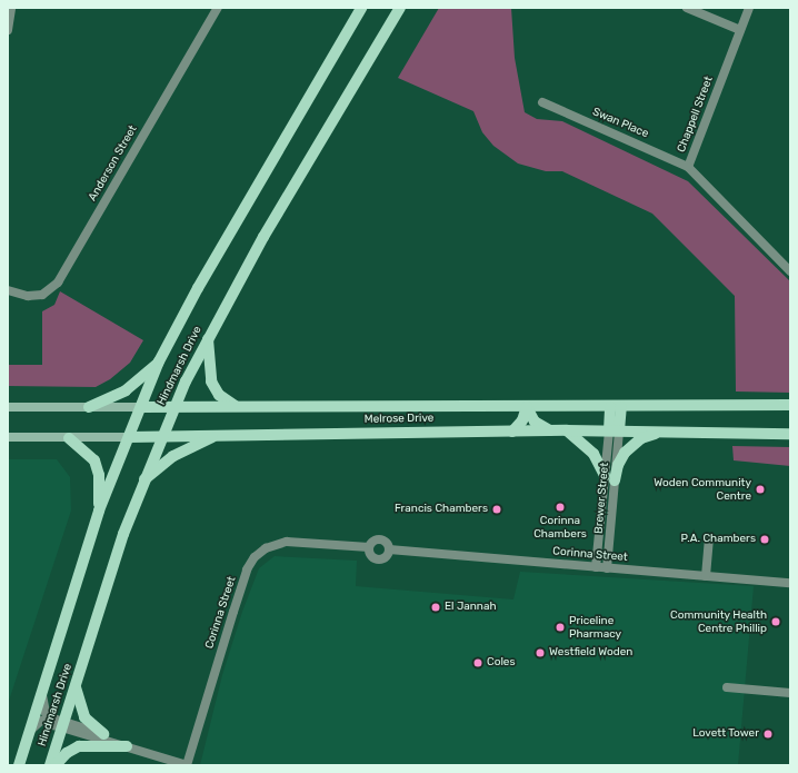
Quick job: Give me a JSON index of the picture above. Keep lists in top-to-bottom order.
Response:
{
  "streets": {
    "main road": ["Hindmarsh Drive", "Melrose Drive"],
    "street": [
      "Chappell Street",
      "Swan Place",
      "Anderson Street",
      "Brewer Street",
      "Corinna Street"
    ]
  },
  "crossings": [
    ["Chappell Street", "Swan Place"],
    ["Hindmarsh Drive", "Melrose Drive"],
    ["Melrose Drive", "Brewer Street"],
    ["Brewer Street", "Corinna Street"]
  ],
  "places": [
    "Woden Community Centre",
    "Corinna Chambers",
    "Francis Chambers",
    "P.A. Chambers",
    "El Jannah",
    "Community Health Centre Phillip",
    "Priceline Pharmacy",
    "Westfield Woden",
    "Coles",
    "Lovett Tower"
  ]
}
